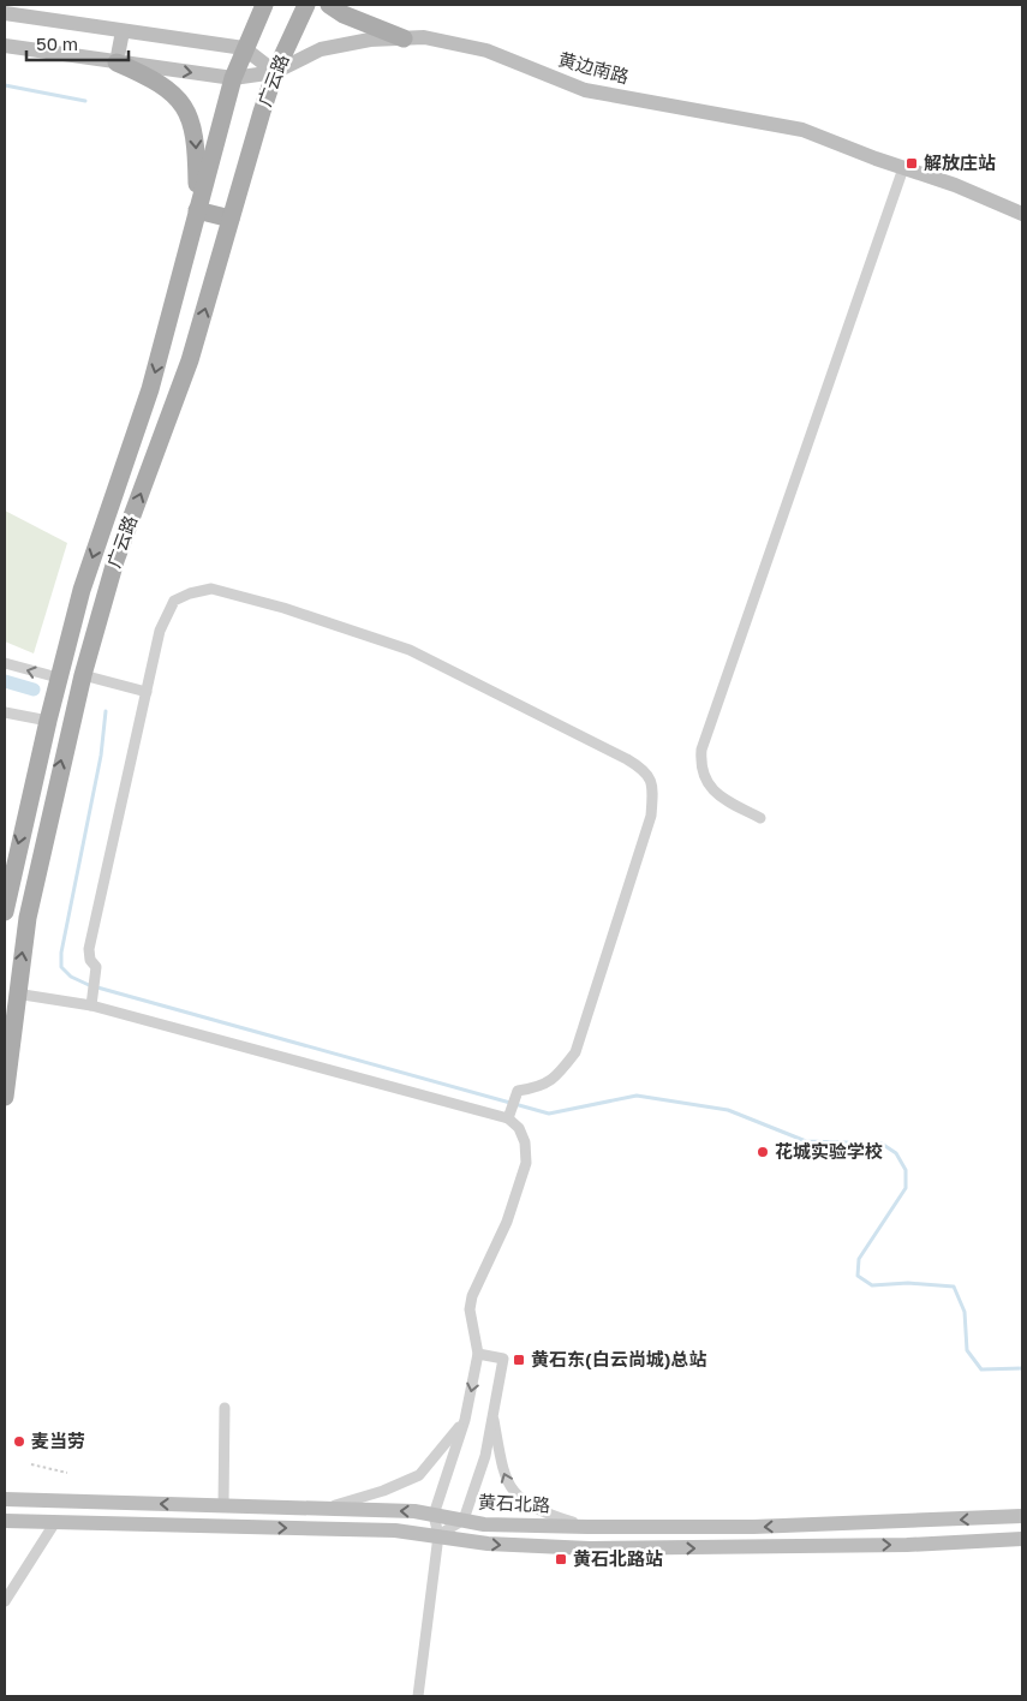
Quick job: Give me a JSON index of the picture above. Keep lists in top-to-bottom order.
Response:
{
  "streets": {
    "main road": ["广云路"],
    "street": ["黄边南路", "黄石北路"]
  },
  "crossings": [
    ["黄边南路", "广云路"]
  ],
  "places": {
    "transit": ["解放庄站", "黄石东(白云尚城)总站", "黄石北路站"],
    "other": ["花城实验学校", "麦当劳"]
  },
  "scale_bar": "50 m"
}
